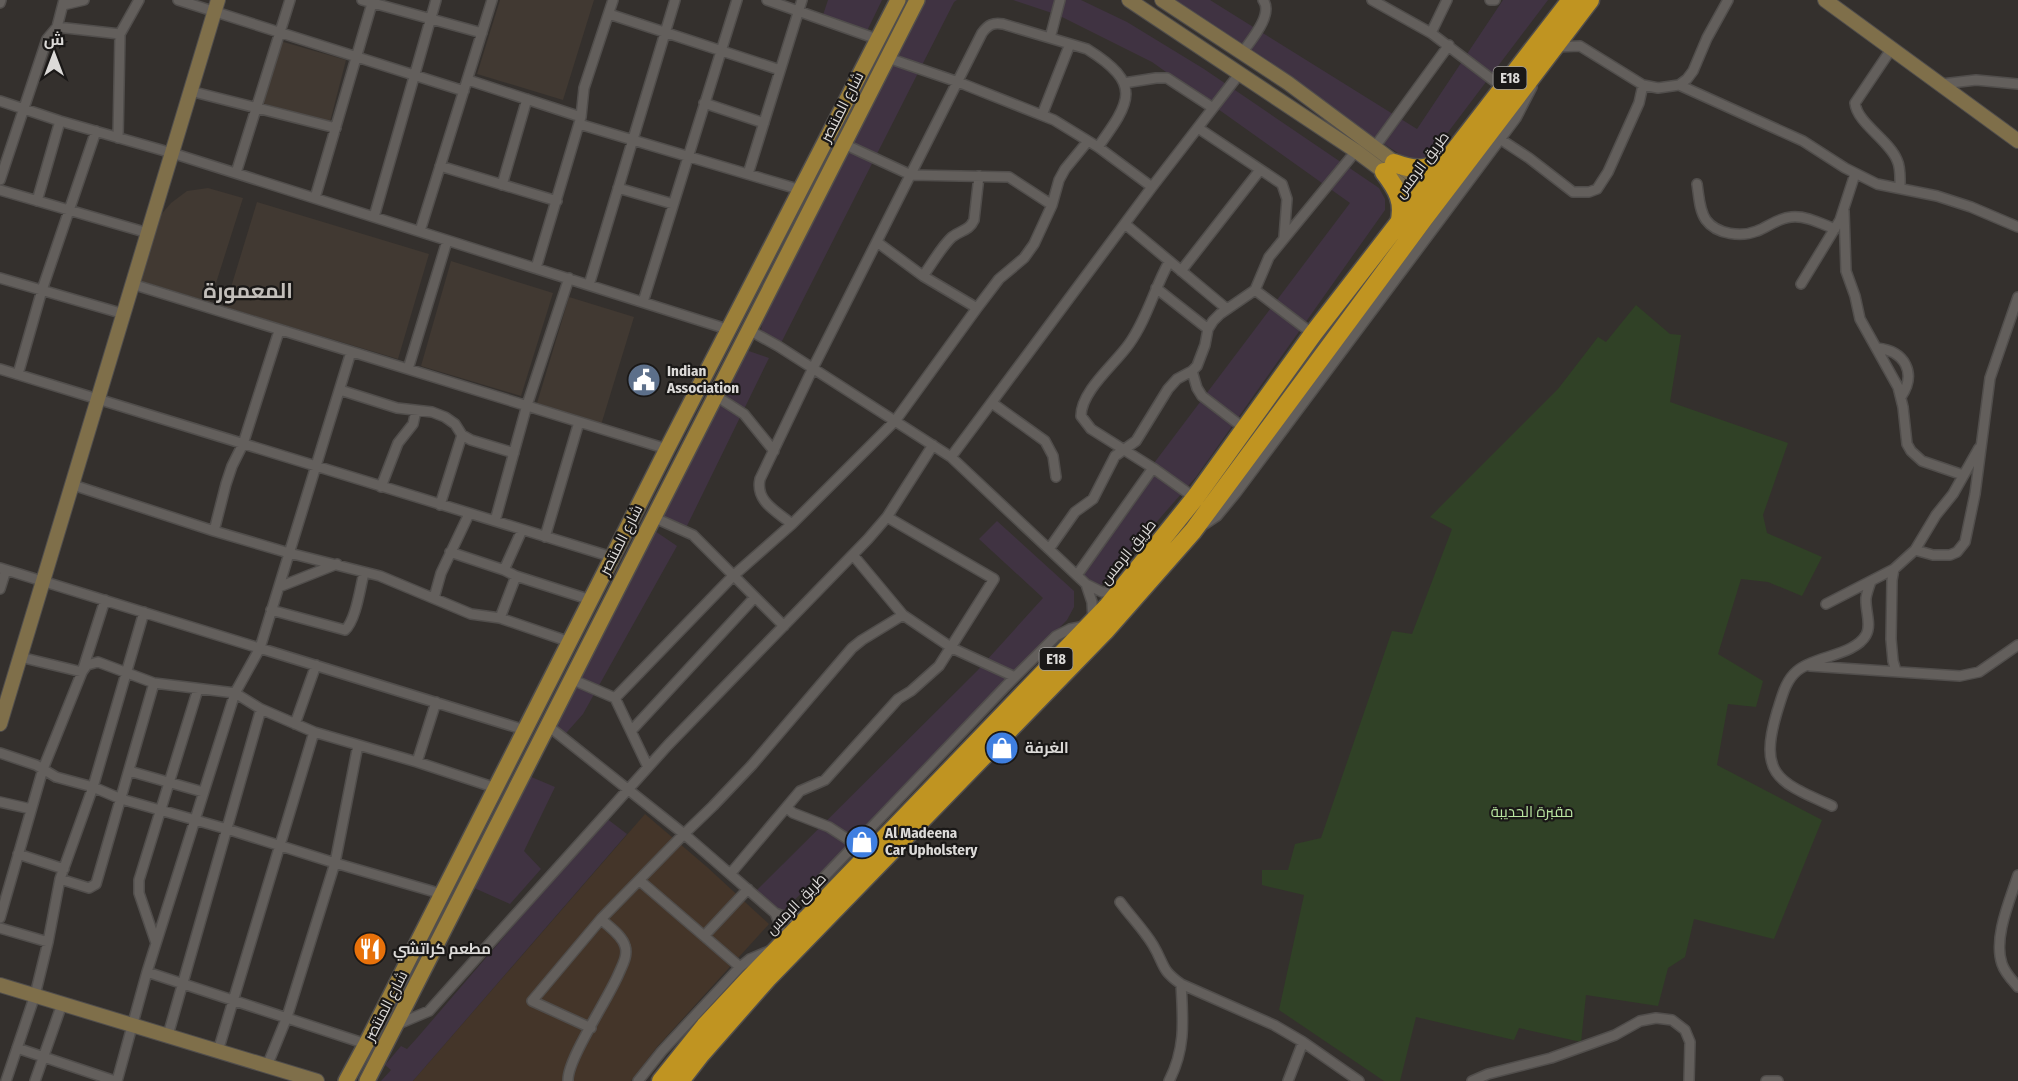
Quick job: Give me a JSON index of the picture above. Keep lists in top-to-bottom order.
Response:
{
  "streets": {
    "highway": ["E18", "طريق الرمس"],
    "main road": ["شارع المنتصر"]
  },
  "districts": ["المعمورة"],
  "parks": ["مقبرة الحديبة"],
  "places": {
    "public building": ["Indian Association"],
    "shop": ["الغرفة", "Al Madeena Car Upholstery"],
    "restaurant": ["مطعم كراتشي"]
  },
  "north": "top"
}
